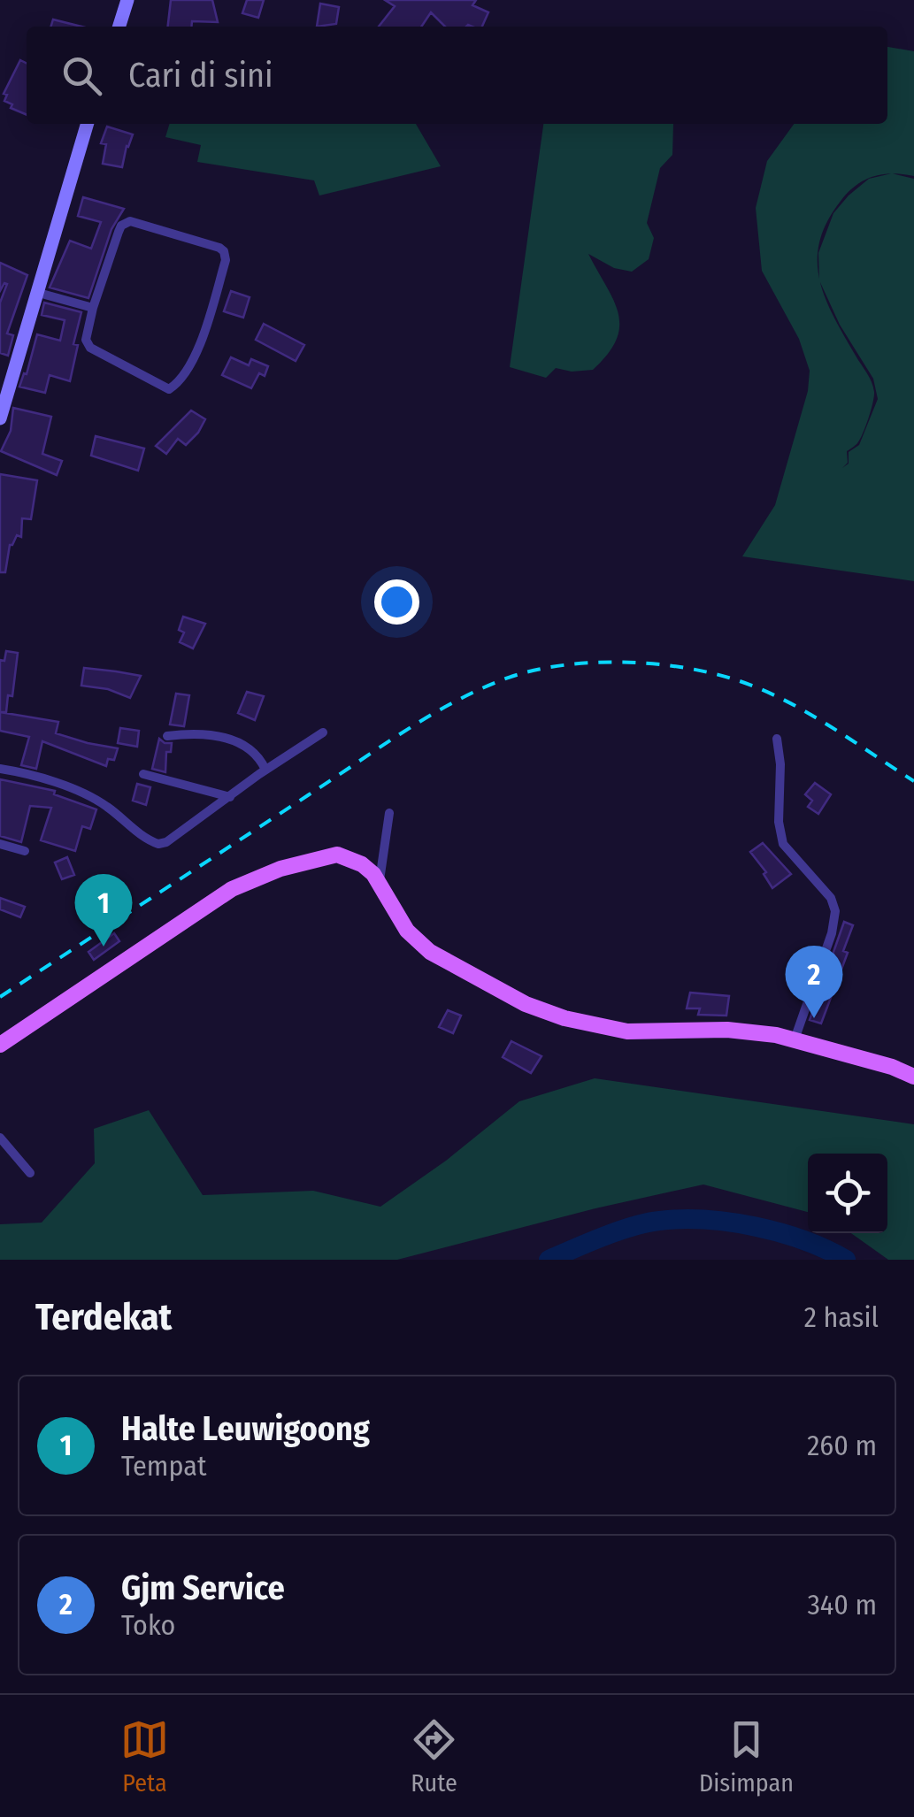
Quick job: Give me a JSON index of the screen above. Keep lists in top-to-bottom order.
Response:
{
  "page": {
    "search": "Cari di sini",
    "pins": ["1", "2"],
    "heading": ["Terdekat", "2 hasil"],
    "list": [
      {
        "mark": "1",
        "name": "Halte Leuwigoong",
        "note": "Tempat",
        "value": "260 m"
      },
      {
        "mark": "2",
        "name": "Gjm Service",
        "note": "Toko",
        "value": "340 m"
      }
    ],
    "nav": ["Peta", "Rute", "Disimpan"]
  }
}
